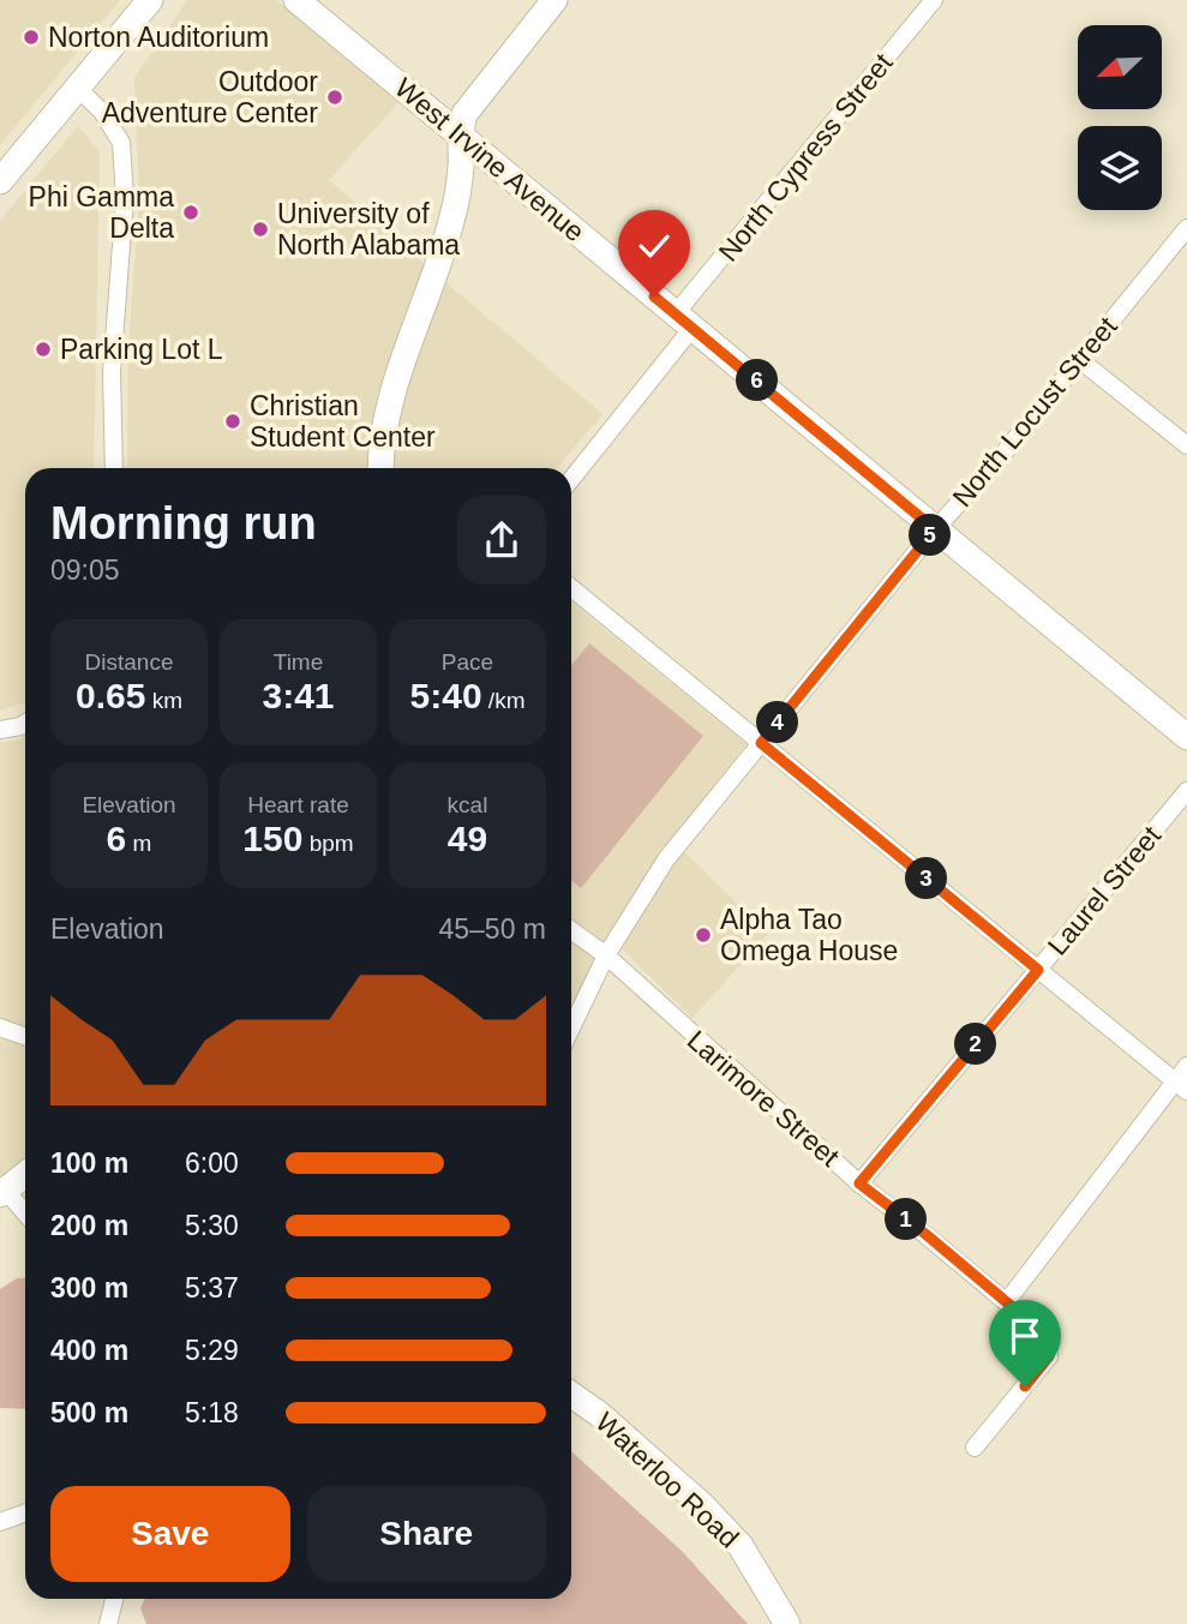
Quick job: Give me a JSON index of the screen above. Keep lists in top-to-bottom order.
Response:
{
  "streets": {
    "street": [
      "North Cypress Street",
      "West Irvine Avenue",
      "North Locust Street",
      "Laurel Street",
      "Larimore Street",
      "Waterloo Road"
    ]
  },
  "crossings": [
    ["North Cypress Street", "West Irvine Avenue"],
    ["West Irvine Avenue", "North Locust Street"],
    ["North Locust Street", "Larimore Street"],
    ["Laurel Street", "Larimore Street"]
  ],
  "places": [
    "Norton Auditorium",
    "Outdoor Adventure Center",
    "Phi Gamma Delta",
    "University of North Alabama",
    "Parking Lot L",
    "Christian Student Center",
    "Alpha Tao Omega House"
  ],
  "north": "bottom left",
  "page": {
    "pins": [
      "6",
      "5",
      "4",
      "3",
      "2",
      "1"
    ],
    "heading": ["Morning run", "09:05"],
    "stats": [
      ["Distance", "0.65 km"],
      ["Time", "3:41"],
      ["Pace", "5:40 /km"],
      ["Elevation", "6 m"],
      ["Heart rate", "150 bpm"],
      ["kcal", "49"]
    ],
    "chart": ["Elevation", "45–50 m"],
    "list": [
      {
        "name": "100 m",
        "note": "6:00"
      },
      {
        "name": "200 m",
        "note": "5:30"
      },
      {
        "name": "300 m",
        "note": "5:37"
      },
      {
        "name": "400 m",
        "note": "5:29"
      },
      {
        "name": "500 m",
        "note": "5:18"
      }
    ],
    "buttons": ["Save", "Share"]
  }
}
